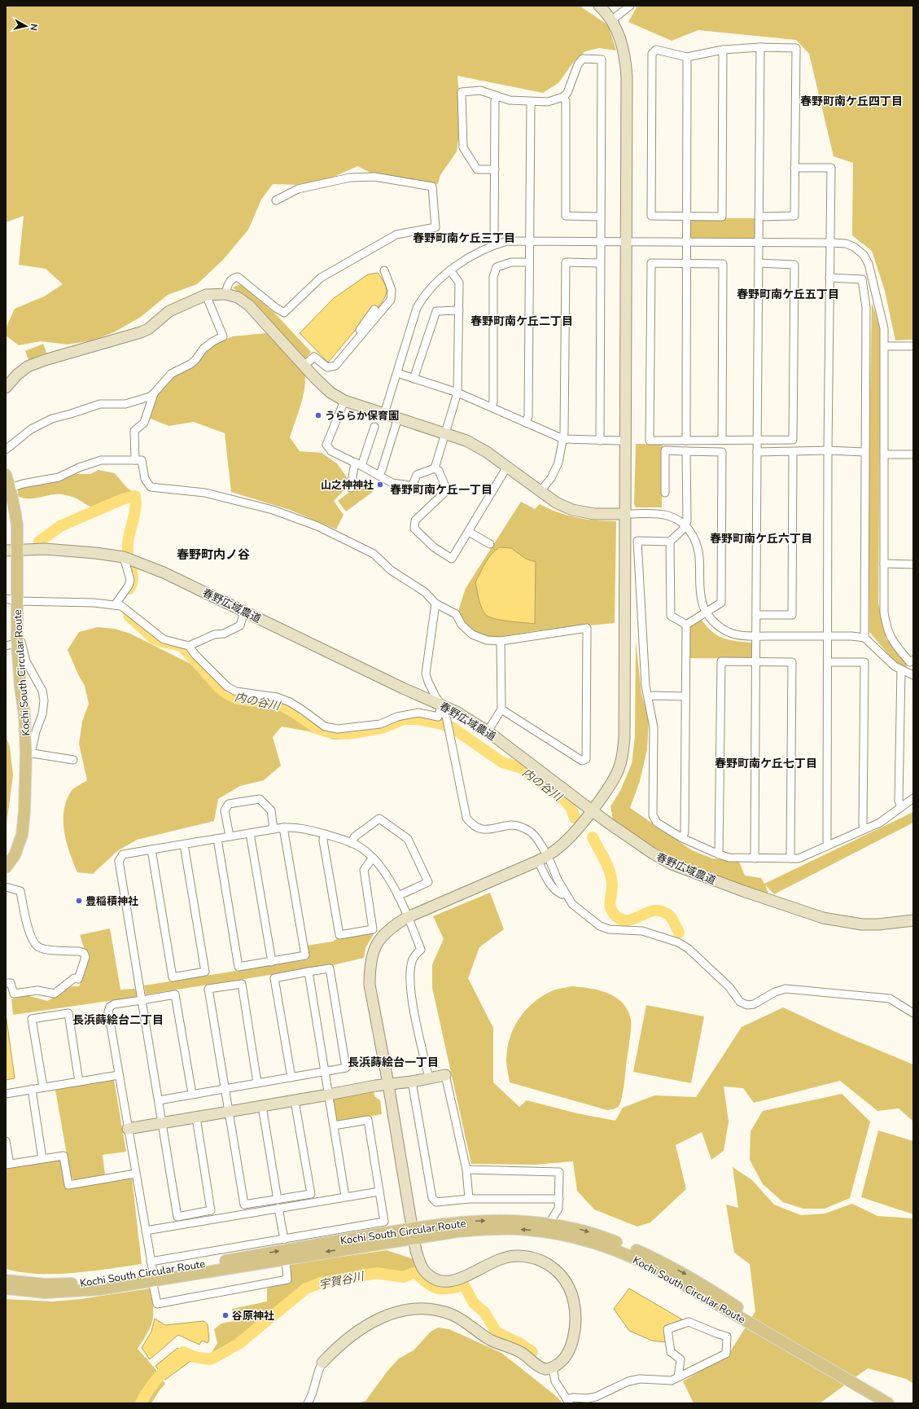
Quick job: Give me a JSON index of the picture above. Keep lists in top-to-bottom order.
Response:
{
  "streets": {
    "main road": ["Kochi South Circular Route"],
    "street": ["春野広域農道"]
  },
  "crossings": [
    ["春野広域農道", "Kochi South Circular Route"]
  ],
  "districts": [
    "春野町南ケ丘四丁目",
    "春野町南ケ丘三丁目",
    "春野町南ケ丘五丁目",
    "春野町南ケ丘二丁目",
    "春野町南ケ丘一丁目",
    "春野町南ケ丘六丁目",
    "春野町内ノ谷",
    "春野町南ケ丘七丁目",
    "長浜蒔絵台二丁目",
    "長浜蒔絵台一丁目"
  ],
  "water": ["内の谷川", "宇賀谷川"],
  "places": [
    "うららか保育園",
    "山之神神社",
    "豊稲積神社",
    "谷原神社"
  ],
  "north": "right"
}
